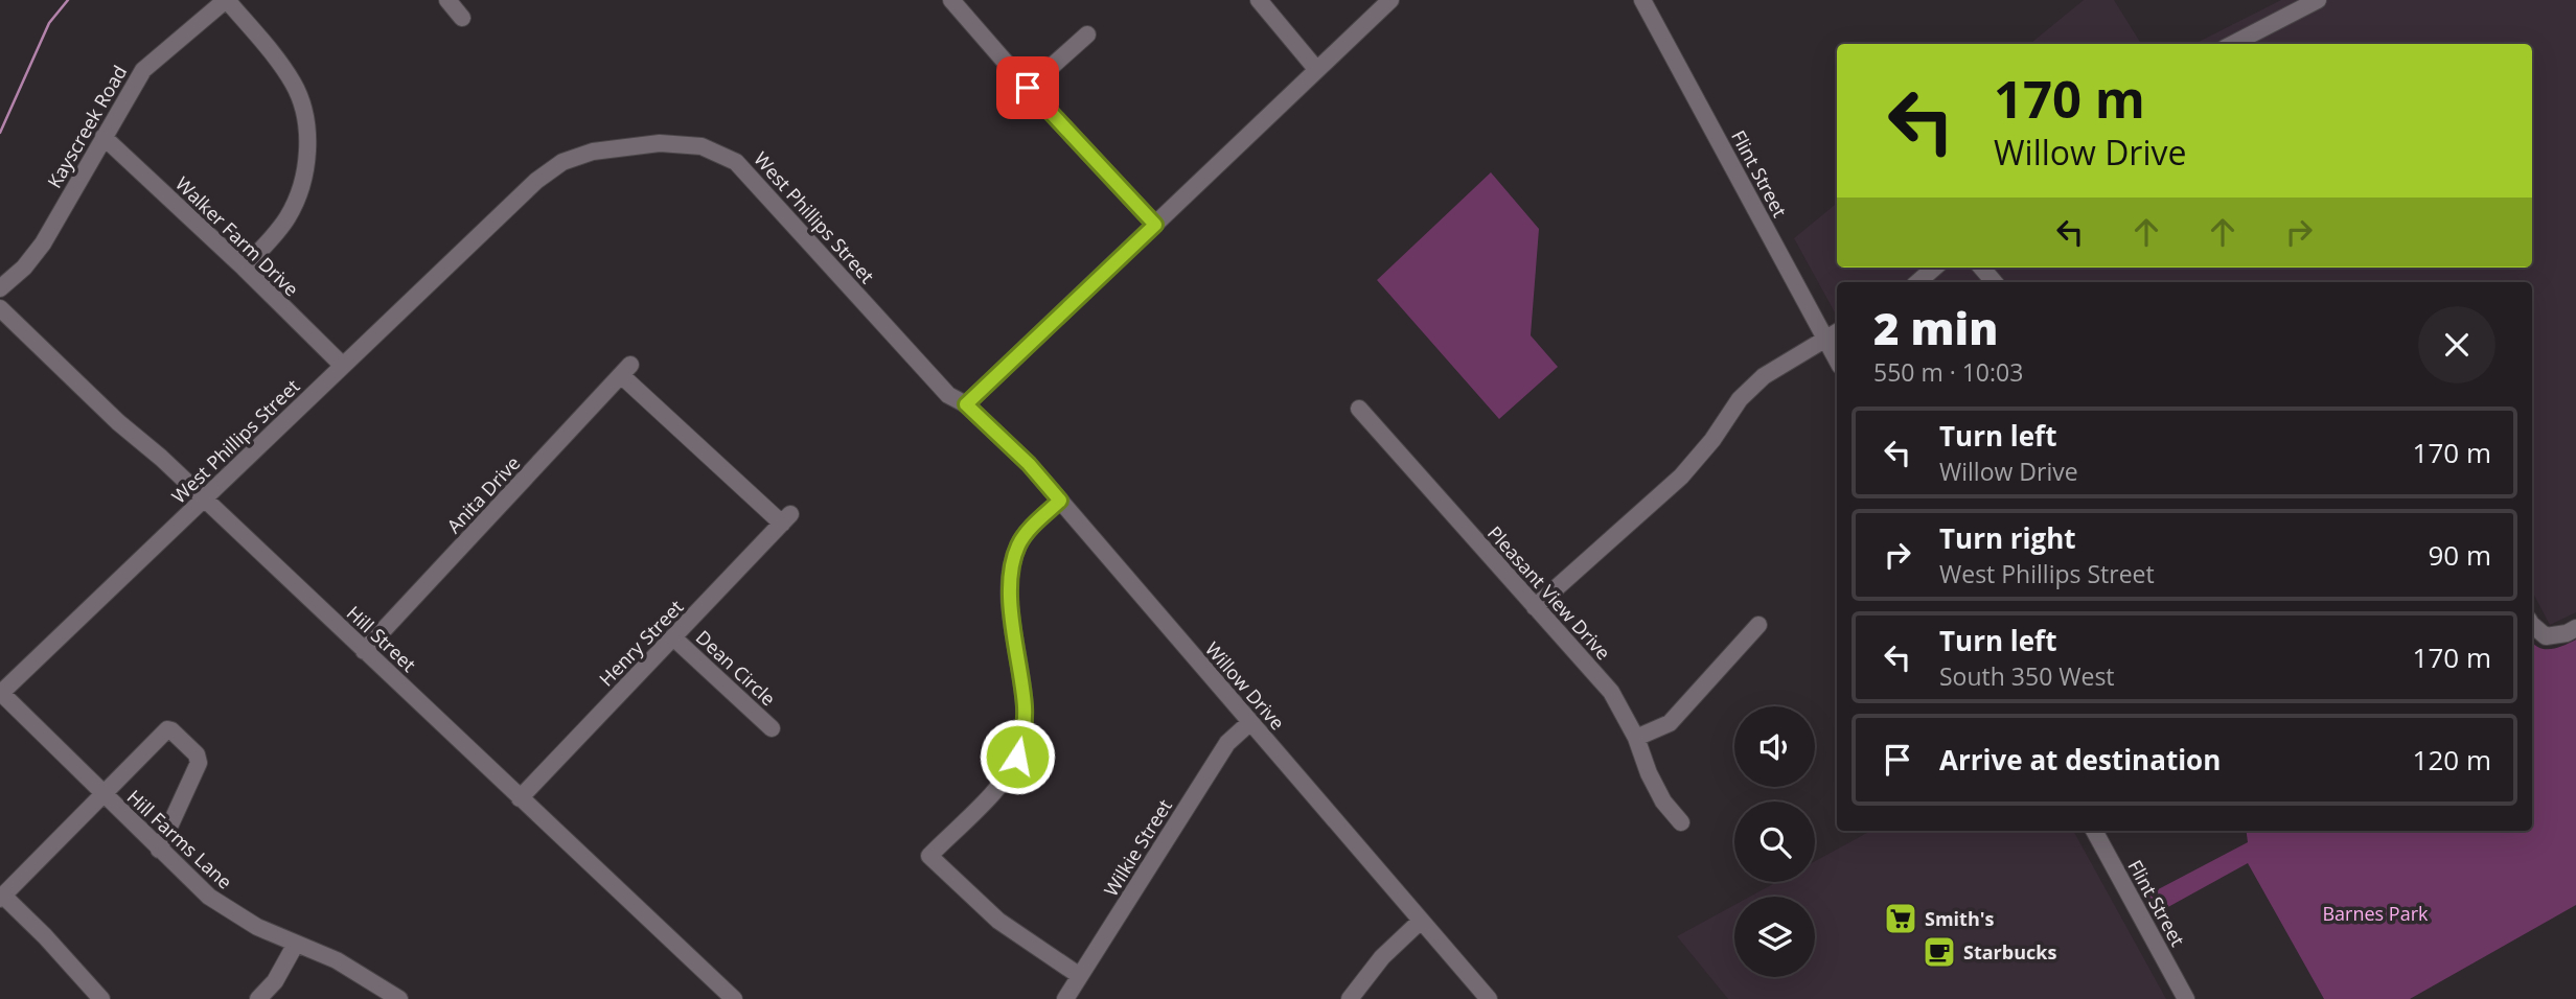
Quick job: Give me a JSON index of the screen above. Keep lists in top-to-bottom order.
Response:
{
  "streets": {
    "street": [
      "Kayscreek Road",
      "Flint Street",
      "West Phillips Street",
      "Walker Farm Drive",
      "Anita Drive",
      "Pleasant View Drive",
      "Hill Street",
      "Henry Street",
      "Dean Circle",
      "Willow Drive",
      "Hill Farms Lane",
      "Wilkie Street"
    ]
  },
  "crossings": [
    ["Kayscreek Road", "Walker Farm Drive"],
    ["West Phillips Street", "Walker Farm Drive"],
    ["West Phillips Street", "Hill Street"],
    ["West Phillips Street", "Willow Drive"],
    ["West Phillips Street", "Hill Farms Lane"],
    ["Anita Drive", "Hill Street"],
    ["Anita Drive", "Henry Street"],
    ["Hill Street", "Henry Street"],
    ["Henry Street", "Dean Circle"],
    ["Willow Drive", "Wilkie Street"]
  ],
  "parks": ["Barnes Park"],
  "places": {
    "supermarket": ["Smith's"],
    "cafe": ["Starbucks"]
  },
  "page": {
    "turn": ["170 m", "Willow Drive"],
    "heading": ["2 min", "550 m · 10:03"],
    "list": [
      {
        "name": "Turn left",
        "note": "Willow Drive",
        "value": "170 m"
      },
      {
        "name": "Turn right",
        "note": "West Phillips Street",
        "value": "90 m"
      },
      {
        "name": "Turn left",
        "note": "South 350 West",
        "value": "170 m"
      },
      {
        "name": "Arrive at destination",
        "value": "120 m"
      }
    ]
  }
}
